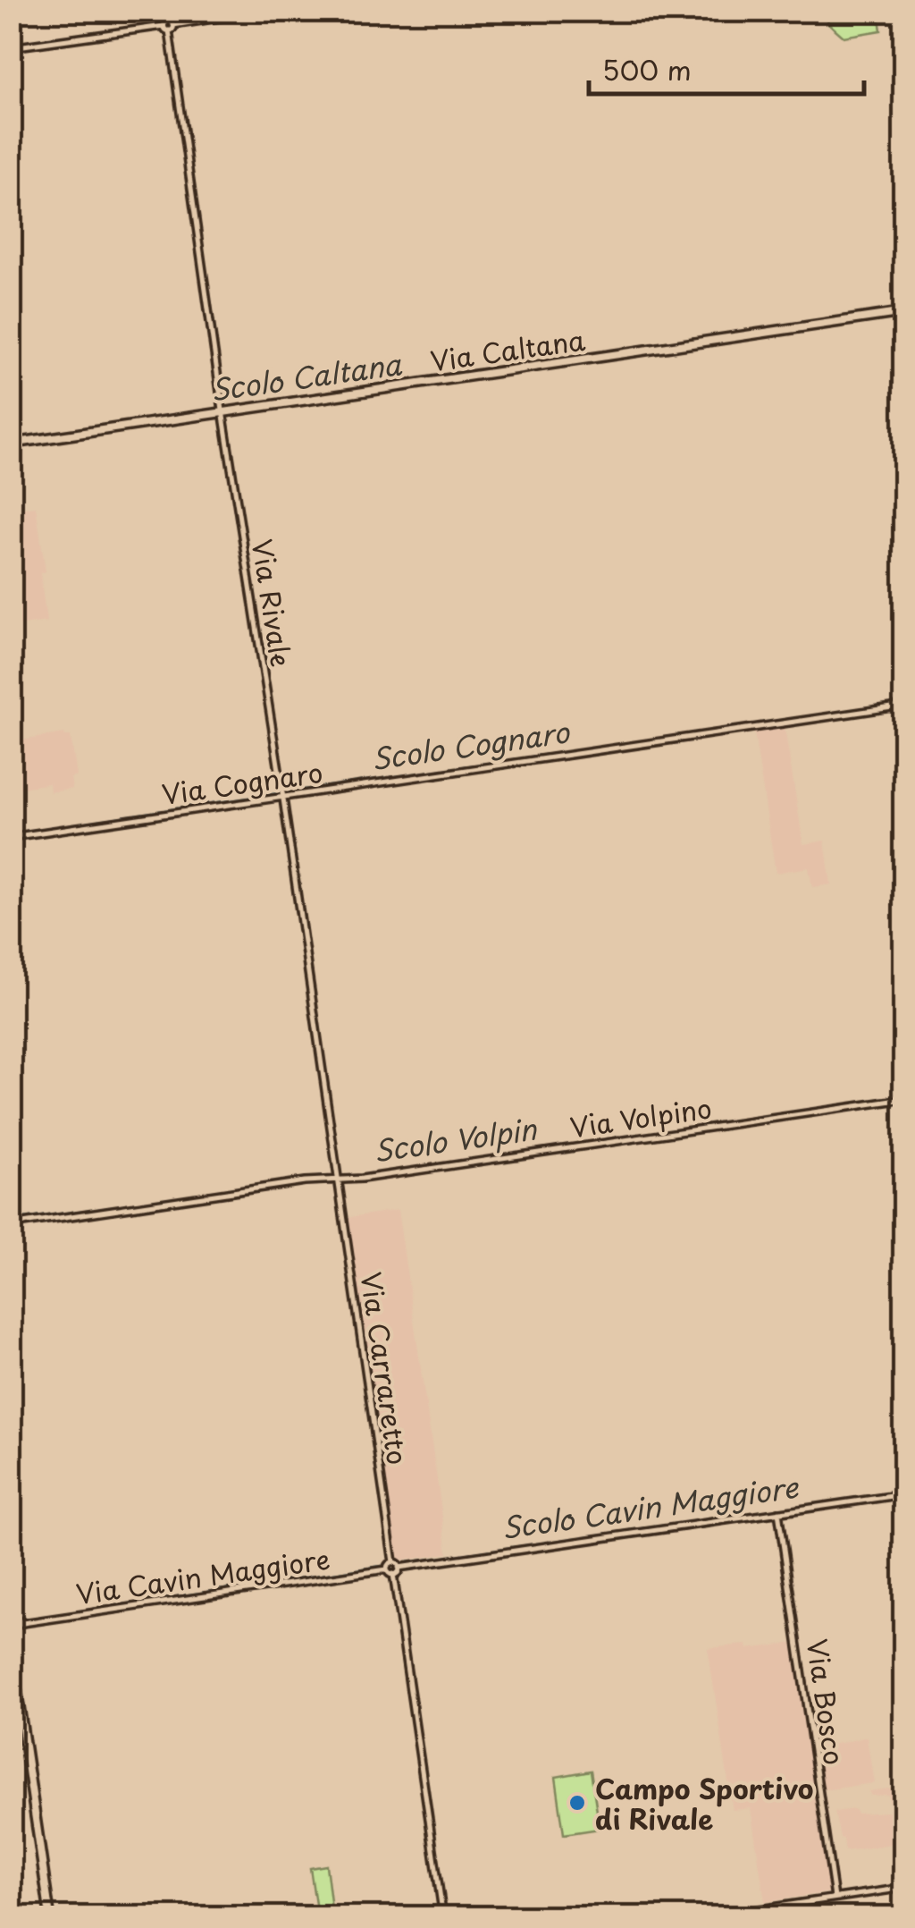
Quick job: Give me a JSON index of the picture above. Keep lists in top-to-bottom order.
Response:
{
  "streets": {
    "main road": ["Via Caltana"],
    "street": [
      "Via Rivale",
      "Via Cognaro",
      "Via Volpino",
      "Via Carraretto",
      "Via Cavin Maggiore",
      "Via Bosco"
    ]
  },
  "crossings": [
    ["Via Caltana", "Via Rivale"],
    ["Via Rivale", "Via Cognaro"],
    ["Via Rivale", "Via Volpino"],
    ["Via Rivale", "Via Carraretto"],
    ["Via Volpino", "Via Carraretto"],
    ["Via Carraretto", "Via Cavin Maggiore"]
  ],
  "water": [
    "Scolo Caltana",
    "Scolo Cognaro",
    "Scolo Volpin",
    "Scolo Cavin Maggiore"
  ],
  "places": ["Campo Sportivo di Rivale"],
  "scale_bar": "500 m"
}
